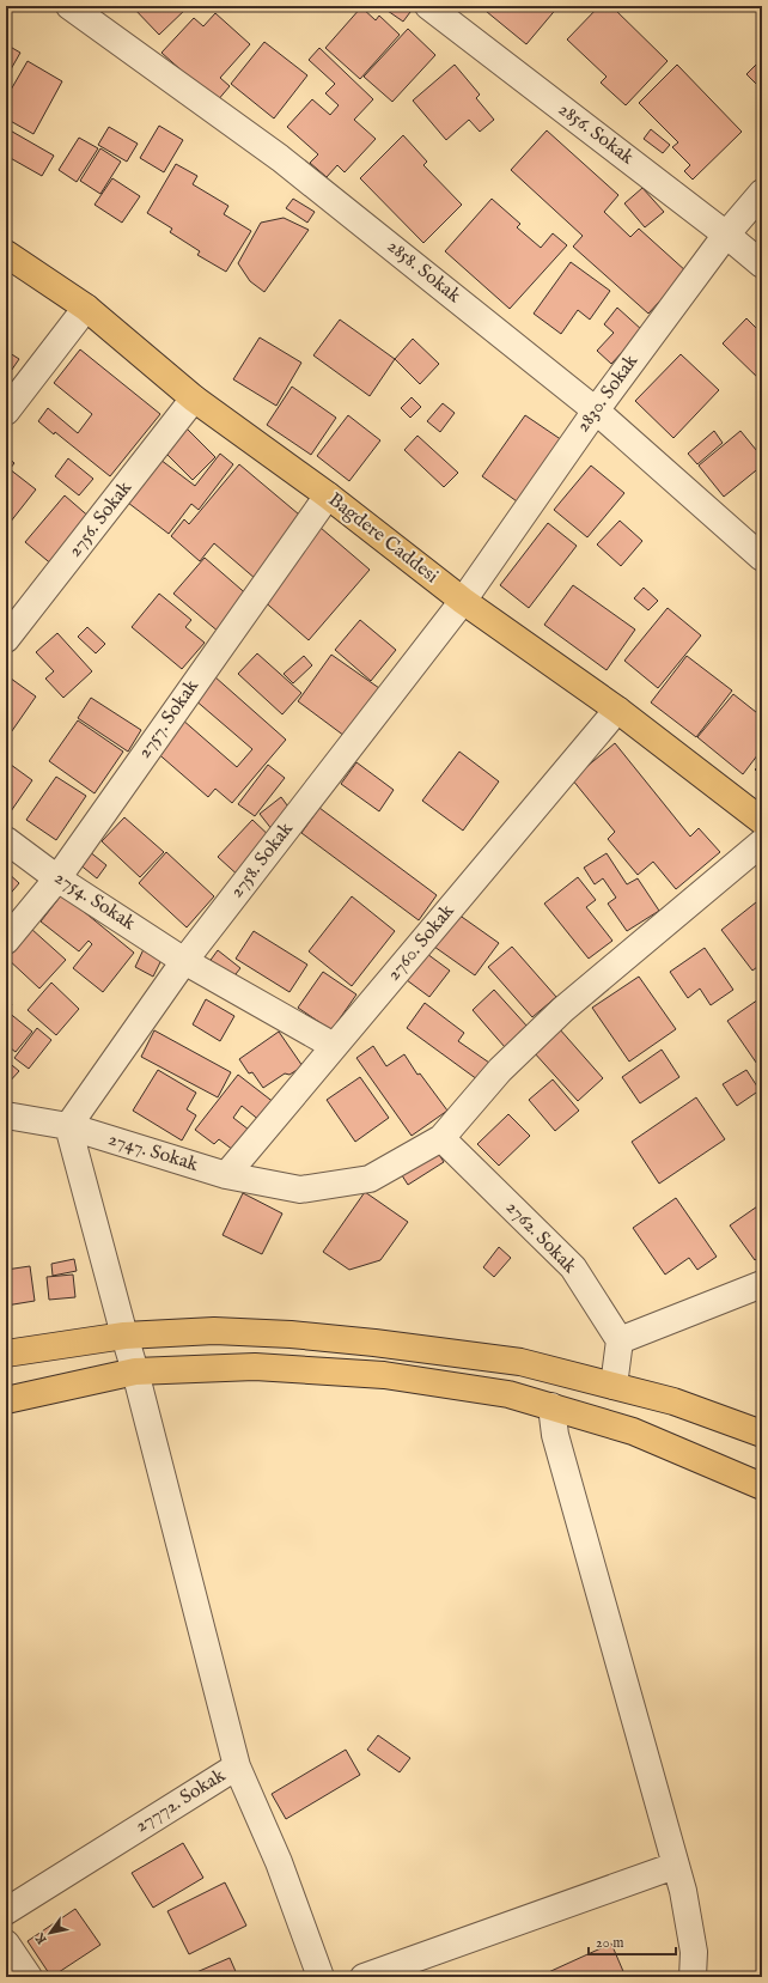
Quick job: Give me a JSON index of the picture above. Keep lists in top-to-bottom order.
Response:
{
  "streets": {
    "main road": ["Bagdere Caddesi"],
    "street": [
      "2856. Sokak",
      "2858. Sokak",
      "2830. Sokak",
      "2756. Sokak",
      "2757. Sokak",
      "2758. Sokak",
      "2754. Sokak",
      "2760. Sokak",
      "2747. Sokak",
      "2762. Sokak",
      "27772. Sokak"
    ]
  },
  "crossings": [
    ["2856. Sokak", "2830. Sokak"],
    ["2858. Sokak", "2830. Sokak"],
    ["2830. Sokak", "Bagdere Caddesi"],
    ["2830. Sokak", "2758. Sokak"],
    ["2756. Sokak", "Bagdere Caddesi"],
    ["Bagdere Caddesi", "2757. Sokak"],
    ["Bagdere Caddesi", "2758. Sokak"],
    ["Bagdere Caddesi", "2760. Sokak"],
    ["2757. Sokak", "2754. Sokak"],
    ["2758. Sokak", "2754. Sokak"],
    ["2758. Sokak", "2747. Sokak"],
    ["2754. Sokak", "2760. Sokak"],
    ["2760. Sokak", "2747. Sokak"],
    ["2747. Sokak", "2762. Sokak"]
  ],
  "scale_bar": "20 m",
  "north": "bottom left"
}
